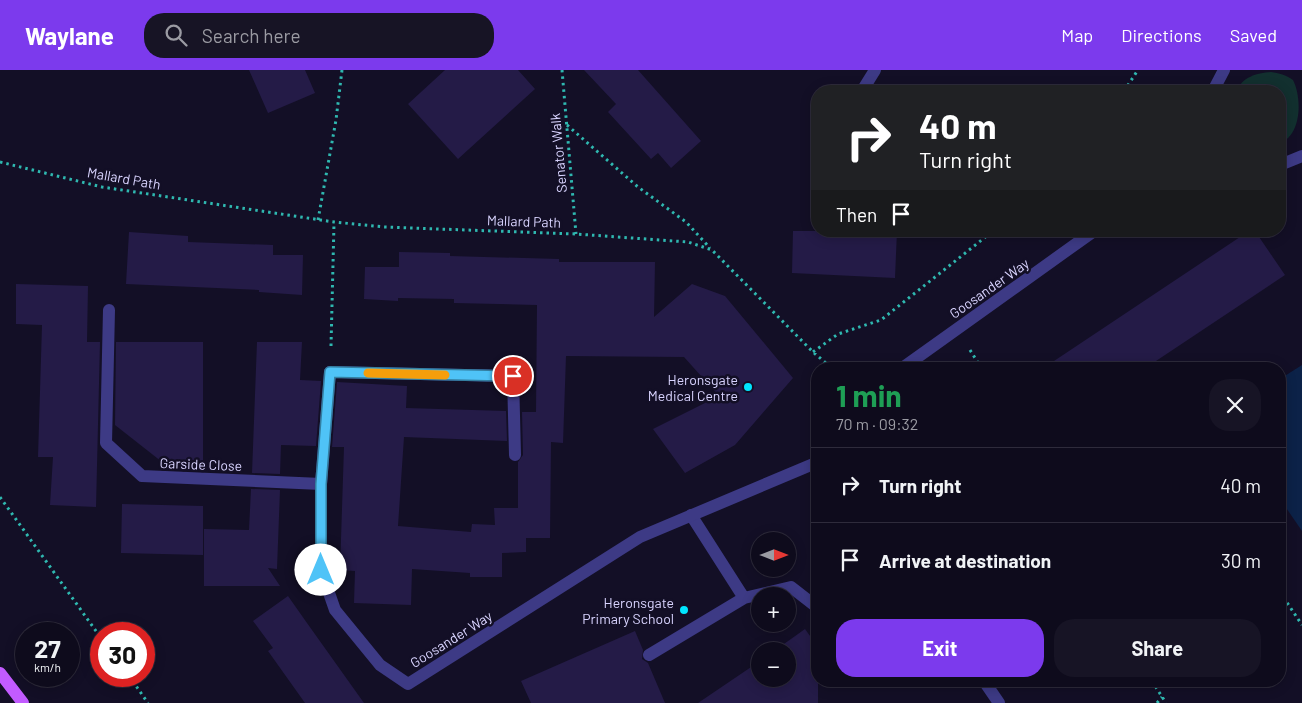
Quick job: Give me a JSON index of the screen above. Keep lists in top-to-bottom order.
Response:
{
  "streets": {
    "street": ["Goosander Way", "Garside Close"],
    "path": ["Senator Walk", "Mallard Path"]
  },
  "crossings": [
    ["Senator Walk", "Mallard Path"],
    ["Goosander Way", "Garside Close"]
  ],
  "places": ["Heronsgate Medical Centre", "Heronsgate Primary School"],
  "north": "right",
  "page": {
    "header": "Waylane",
    "search": "Search here",
    "nav": ["Map", "Directions", "Saved"],
    "turn": ["40 m", "Turn right"],
    "then": "Then",
    "heading": ["1 min", "70 m · 09:32"],
    "list": [
      {
        "name": "Turn right",
        "value": "40 m"
      },
      {
        "name": "Arrive at destination",
        "value": "30 m"
      }
    ],
    "map_buttons": ["+", "−"],
    "buttons": ["Exit", "Share"],
    "speed": "27 km/h",
    "limit": "30"
  }
}
